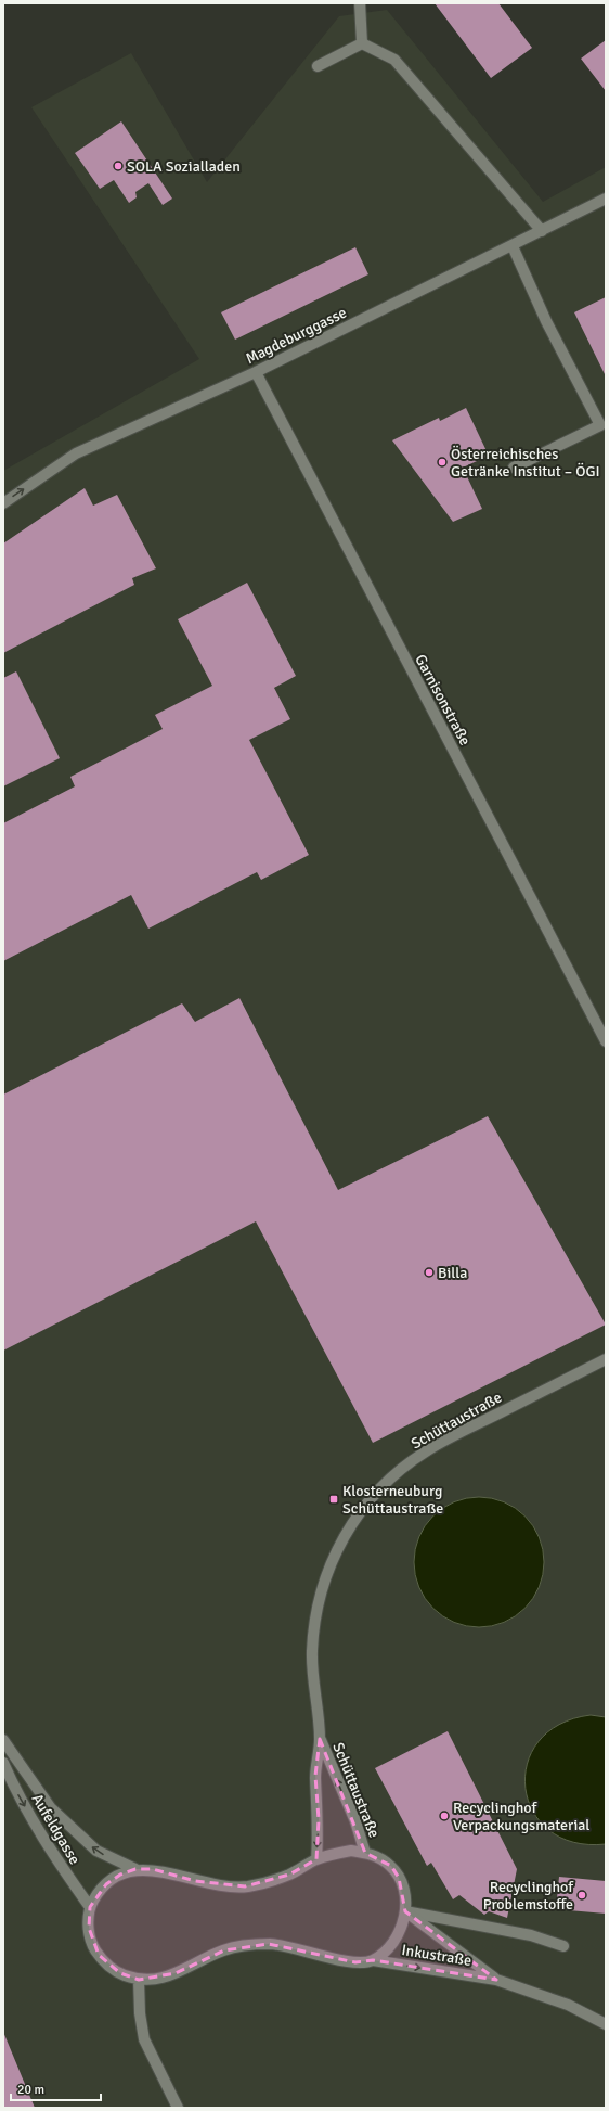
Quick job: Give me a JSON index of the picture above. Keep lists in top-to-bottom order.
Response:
{
  "streets": {
    "street": [
      "Magdeburggasse",
      "Garnisonstraße",
      "Schüttaustraße",
      "Aufeldgasse",
      "Inkustraße"
    ]
  },
  "crossings": [
    ["Magdeburggasse", "Garnisonstraße"]
  ],
  "one_way": ["Magdeburggasse"],
  "places": {
    "other": [
      "SOLA Sozialladen",
      "Österreichisches Getränke Institut – ÖGI",
      "Billa",
      "Recyclinghof Verpackungsmaterial",
      "Recyclinghof Problemstoffe"
    ],
    "transit": ["Klosterneuburg Schüttaustraße"]
  },
  "scale_bar": "20 m"
}
